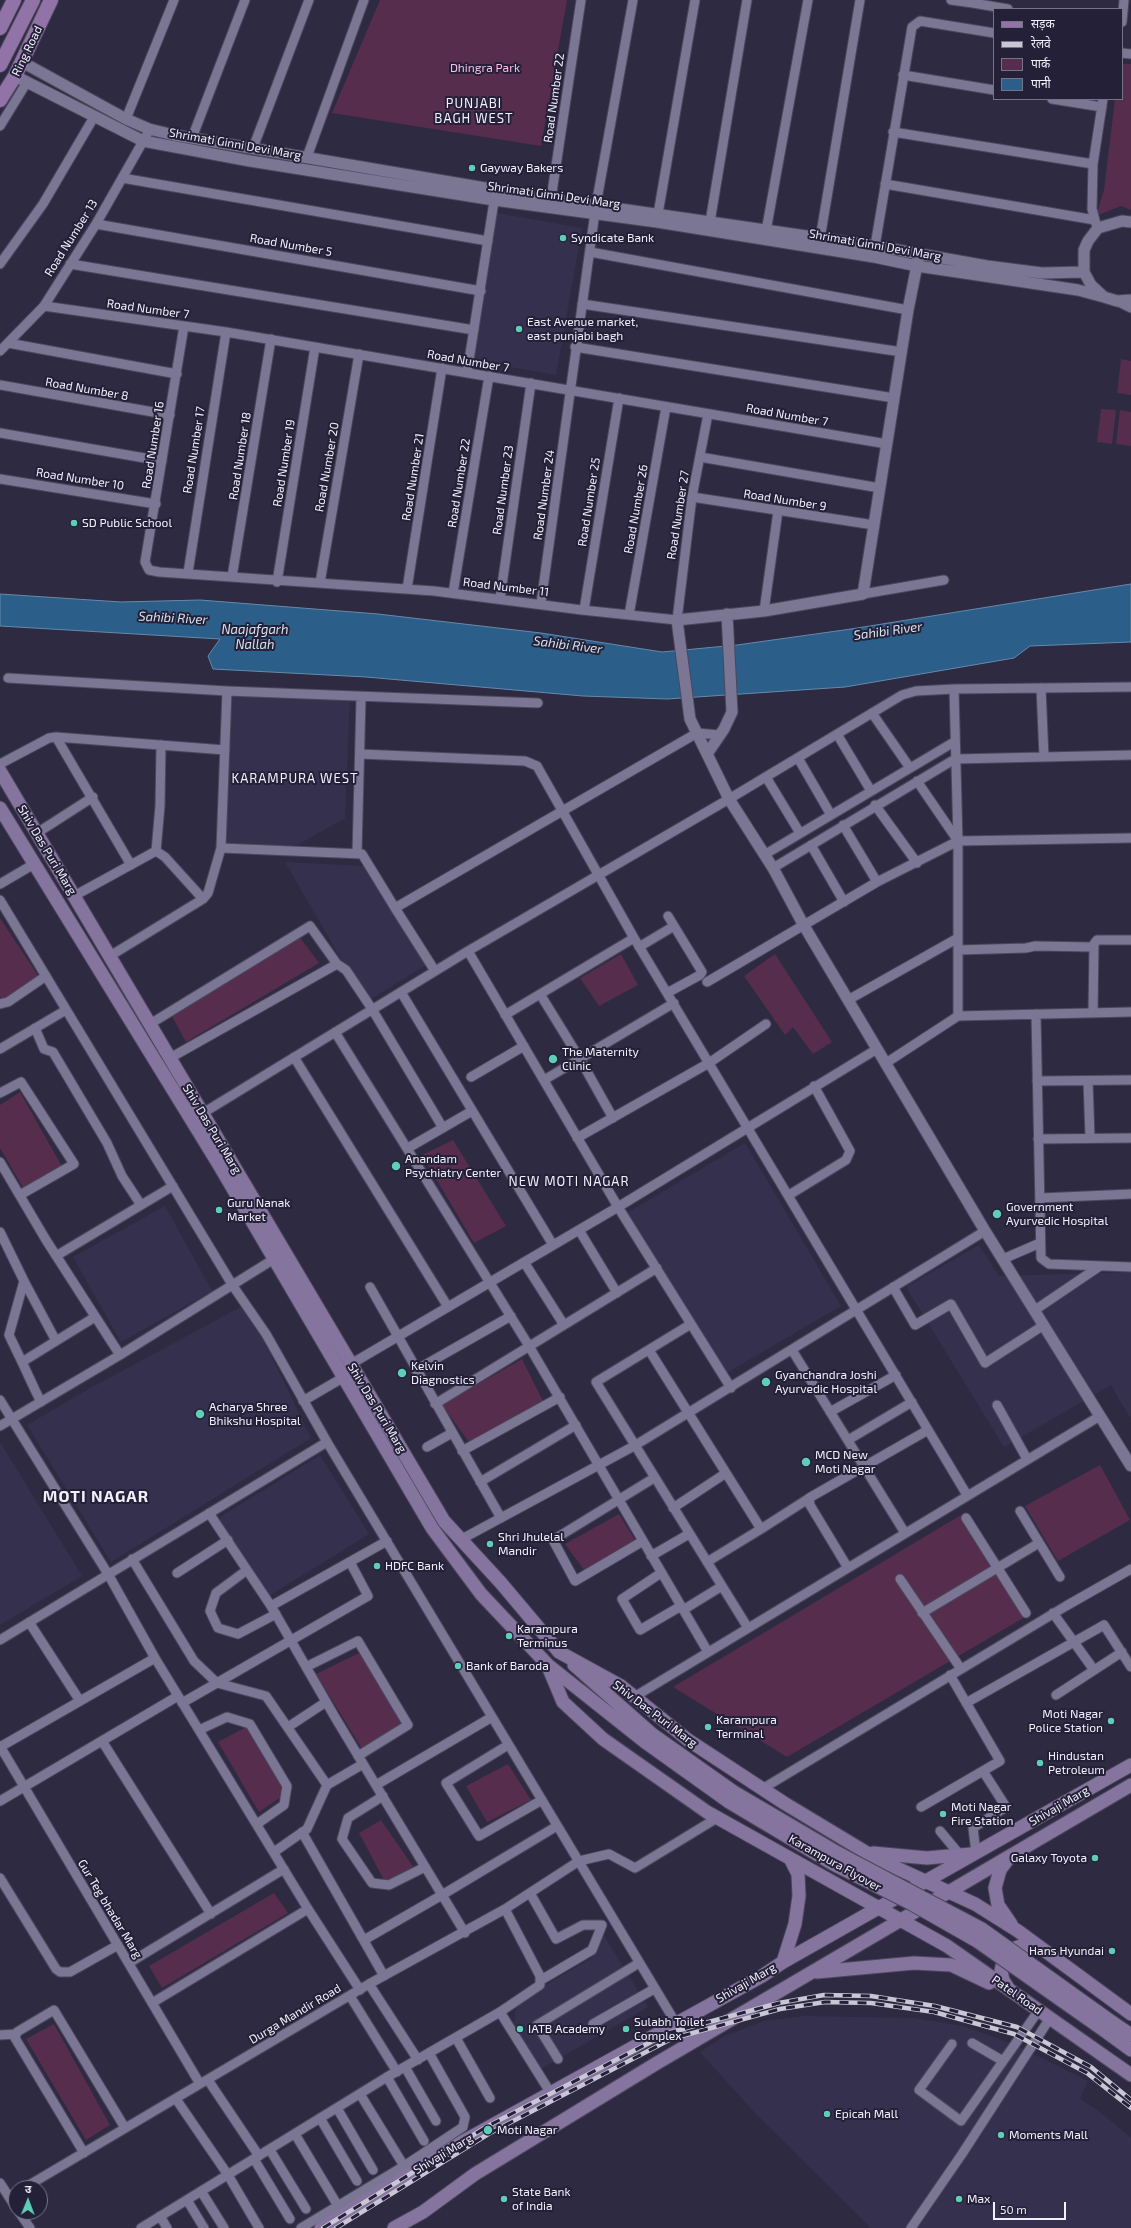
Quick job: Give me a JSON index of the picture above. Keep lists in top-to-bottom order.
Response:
{
  "streets": {
    "main road": [
      "Ring Road",
      "Shiv Das Puri Marg",
      "Shivaji Marg",
      "Karampura Flyover",
      "Patel Road"
    ],
    "street": [
      "Road Number 22",
      "Shrimati Ginni Devi Marg",
      "Road Number 13",
      "Road Number 5",
      "Road Number 7",
      "Road Number 8",
      "Road Number 16",
      "Road Number 17",
      "Road Number 18",
      "Road Number 19",
      "Road Number 20",
      "Road Number 21",
      "Road Number 10",
      "Road Number 23",
      "Road Number 24",
      "Road Number 9",
      "Road Number 25",
      "Road Number 26",
      "Road Number 27",
      "Road Number 11",
      "Gur Teg bhadar Marg",
      "Durga Mandir Road"
    ]
  },
  "crossings": [
    ["Ring Road", "Shrimati Ginni Devi Marg"],
    ["Road Number 22", "Shrimati Ginni Devi Marg"],
    ["Road Number 22", "Road Number 7"],
    ["Road Number 22", "Road Number 11"],
    ["Shrimati Ginni Devi Marg", "Road Number 13"],
    ["Shrimati Ginni Devi Marg", "Road Number 24"],
    ["Road Number 13", "Road Number 5"],
    ["Road Number 13", "Road Number 7"],
    ["Road Number 7", "Road Number 16"],
    ["Road Number 7", "Road Number 17"],
    ["Road Number 7", "Road Number 18"],
    ["Road Number 7", "Road Number 19"],
    ["Road Number 7", "Road Number 20"],
    ["Road Number 7", "Road Number 21"],
    ["Road Number 7", "Road Number 23"],
    ["Road Number 7", "Road Number 24"],
    ["Road Number 7", "Road Number 25"],
    ["Road Number 7", "Road Number 26"],
    ["Road Number 7", "Road Number 27"],
    ["Road Number 8", "Road Number 16"],
    ["Road Number 16", "Road Number 10"],
    ["Road Number 16", "Road Number 11"],
    ["Road Number 17", "Road Number 11"],
    ["Road Number 18", "Road Number 11"],
    ["Road Number 19", "Road Number 11"],
    ["Road Number 20", "Road Number 11"],
    ["Road Number 21", "Road Number 11"],
    ["Road Number 23", "Road Number 11"],
    ["Road Number 24", "Road Number 11"],
    ["Road Number 9", "Road Number 27"],
    ["Road Number 25", "Road Number 11"],
    ["Road Number 26", "Road Number 11"],
    ["Road Number 27", "Road Number 11"],
    ["Shiv Das Puri Marg", "Shivaji Marg"],
    ["Shiv Das Puri Marg", "Karampura Flyover"],
    ["Shiv Das Puri Marg", "Patel Road"],
    ["Shivaji Marg", "Patel Road"],
    ["Gur Teg bhadar Marg", "Durga Mandir Road"]
  ],
  "districts": [
    "PUNJABI BAGH WEST",
    "KARAMPURA WEST",
    "NEW MOTI NAGAR",
    "MOTI NAGAR"
  ],
  "water": ["Sahibi River", "Naajafgarh Nallah"],
  "parks": ["Dhingra Park"],
  "places": [
    "Gayway Bakers",
    "Syndicate Bank",
    "East Avenue market, east punjabi bagh",
    "SD Public School",
    "The Maternity Clinic",
    "Anandam Psychiatry Center",
    "Guru Nanak Market",
    "Government Ayurvedic Hospital",
    "Kelvin Diagnostics",
    "Gyanchandra Joshi Ayurvedic Hospital",
    "Acharya Shree Bhikshu Hospital",
    "MCD New Moti Nagar",
    "Shri Jhulelal Mandir",
    "HDFC Bank",
    "Karampura Terminus",
    "Bank of Baroda",
    "Moti Nagar Police Station",
    "Karampura Terminal",
    "Hindustan Petroleum",
    "Moti Nagar Fire Station",
    "Galaxy Toyota",
    "Hans Hyundai",
    "IATB Academy",
    "Sulabh Toilet Complex",
    "Epicah Mall",
    "Moti Nagar",
    "Moments Mall",
    "State Bank of India",
    "Max"
  ],
  "legend": [
    "सड़क",
    "रेलवे",
    "पार्क",
    "पानी"
  ],
  "scale_bar": "50 m",
  "north": "top"
}
